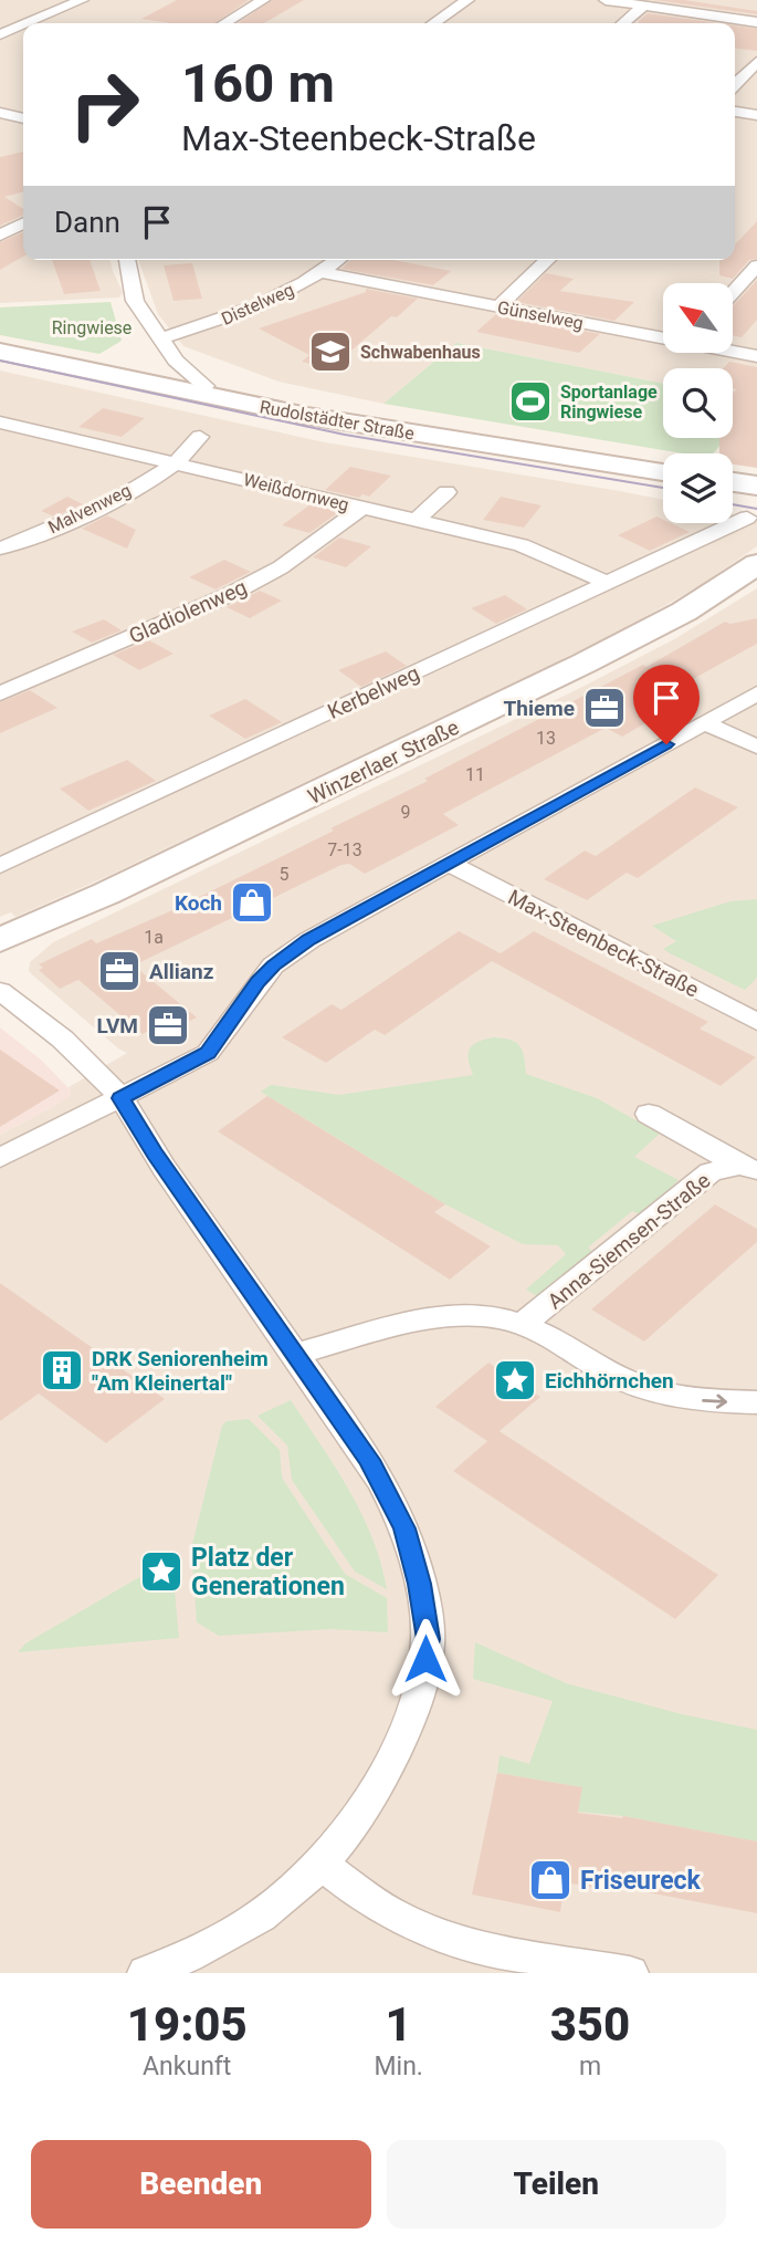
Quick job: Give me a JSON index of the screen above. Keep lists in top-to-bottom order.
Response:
{
  "streets": {
    "main road": ["Rudolstädter Straße", "Winzerlaer Straße"],
    "street": [
      "Distelweg",
      "Günselweg",
      "Weißdornweg",
      "Malvenweg",
      "Gladiolenweg",
      "Kerbelweg",
      "Max-Steenbeck-Straße",
      "Anna-Siemsen-Straße"
    ]
  },
  "crossings": [
    ["Distelweg", "Günselweg"],
    ["Weißdornweg", "Malvenweg"],
    ["Weißdornweg", "Gladiolenweg"],
    ["Weißdornweg", "Kerbelweg"]
  ],
  "parks": ["Ringwiese"],
  "places": {
    "school or university": ["Schwabenhaus"],
    "sports": ["Sportanlage Ringwiese"],
    "office": ["Thieme", "Allianz", "LVM"],
    "shop": ["Koch", "Friseureck"],
    "building": ["DRK Seniorenheim \"Am Kleinertal\""],
    "place": ["Eichhörnchen", "Platz der Generationen"]
  },
  "house_numbers": [
    "13",
    "11",
    "9",
    "7-13",
    "5",
    "1a"
  ],
  "north": "top left",
  "page": {
    "turn": ["160 m", "Max-Steenbeck-Straße"],
    "then": "Dann",
    "eta": [
      "19:05",
      "Ankunft",
      "1",
      "Min.",
      "350",
      "m"
    ],
    "buttons": ["Beenden", "Teilen"]
  }
}
